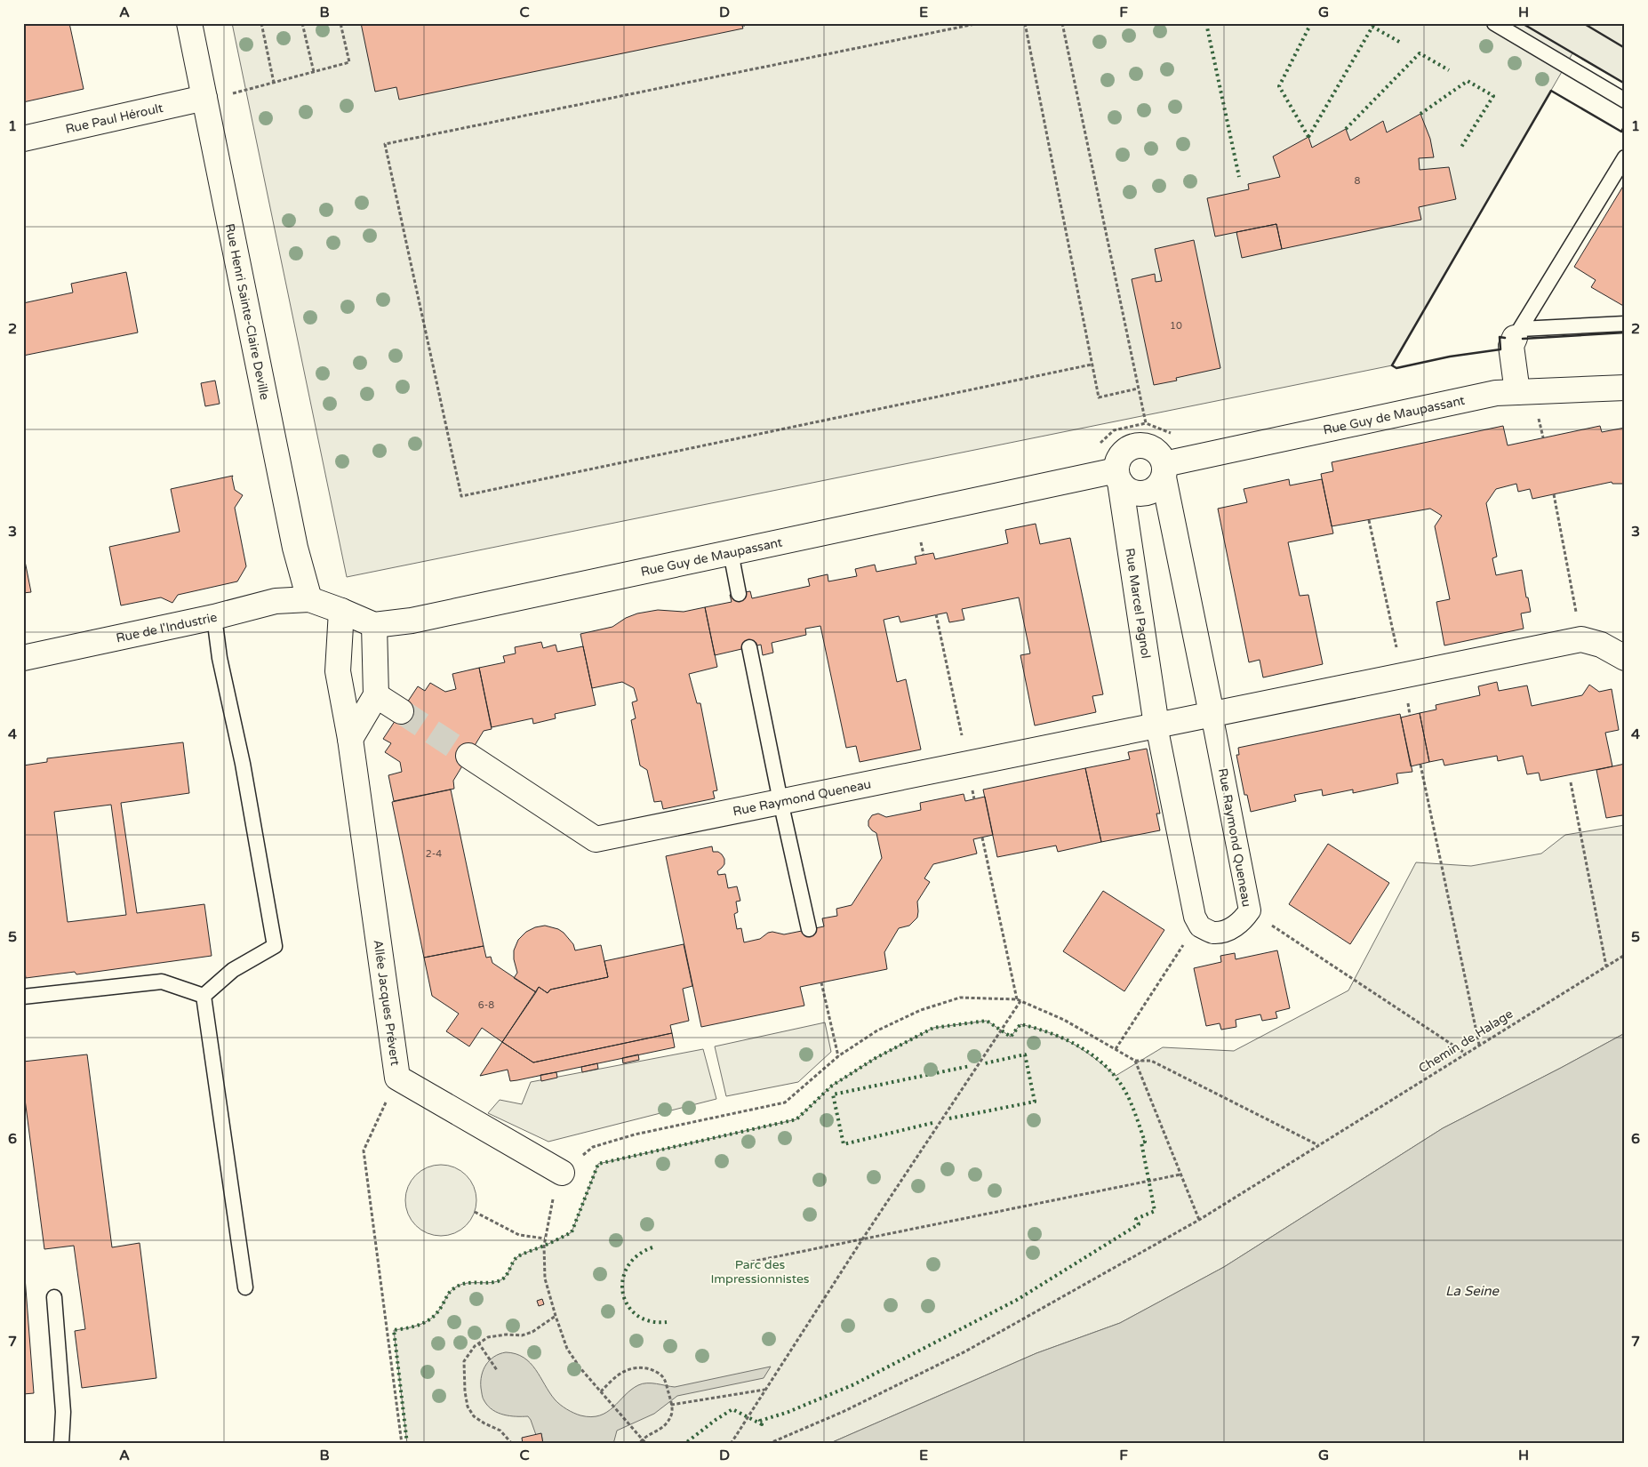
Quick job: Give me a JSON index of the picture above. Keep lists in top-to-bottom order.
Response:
{
  "streets": {
    "street": [
      "Rue Paul Héroult",
      "Rue Henri Sainte-Claire Deville",
      "Rue Guy de Maupassant",
      "Rue Marcel Pagnol",
      "Rue de l'Industrie",
      "Rue Raymond Queneau",
      "Allée Jacques Prévert"
    ],
    "path": ["Chemin de Halage"]
  },
  "crossings": [
    ["Rue Paul Héroult", "Rue Henri Sainte-Claire Deville"],
    ["Rue Henri Sainte-Claire Deville", "Rue de l'Industrie"],
    ["Rue Guy de Maupassant", "Rue Marcel Pagnol"],
    ["Rue Marcel Pagnol", "Rue Raymond Queneau"]
  ],
  "water": ["La Seine"],
  "parks": ["Parc des Impressionnistes"],
  "house_numbers": [
    "8",
    "10",
    "2-4",
    "6-8"
  ],
  "grid": {
    "columns": [
      "A",
      "B",
      "C",
      "D",
      "E",
      "F",
      "G",
      "H"
    ],
    "rows": [
      "1",
      "2",
      "3",
      "4",
      "5",
      "6",
      "7"
    ]
  }
}
